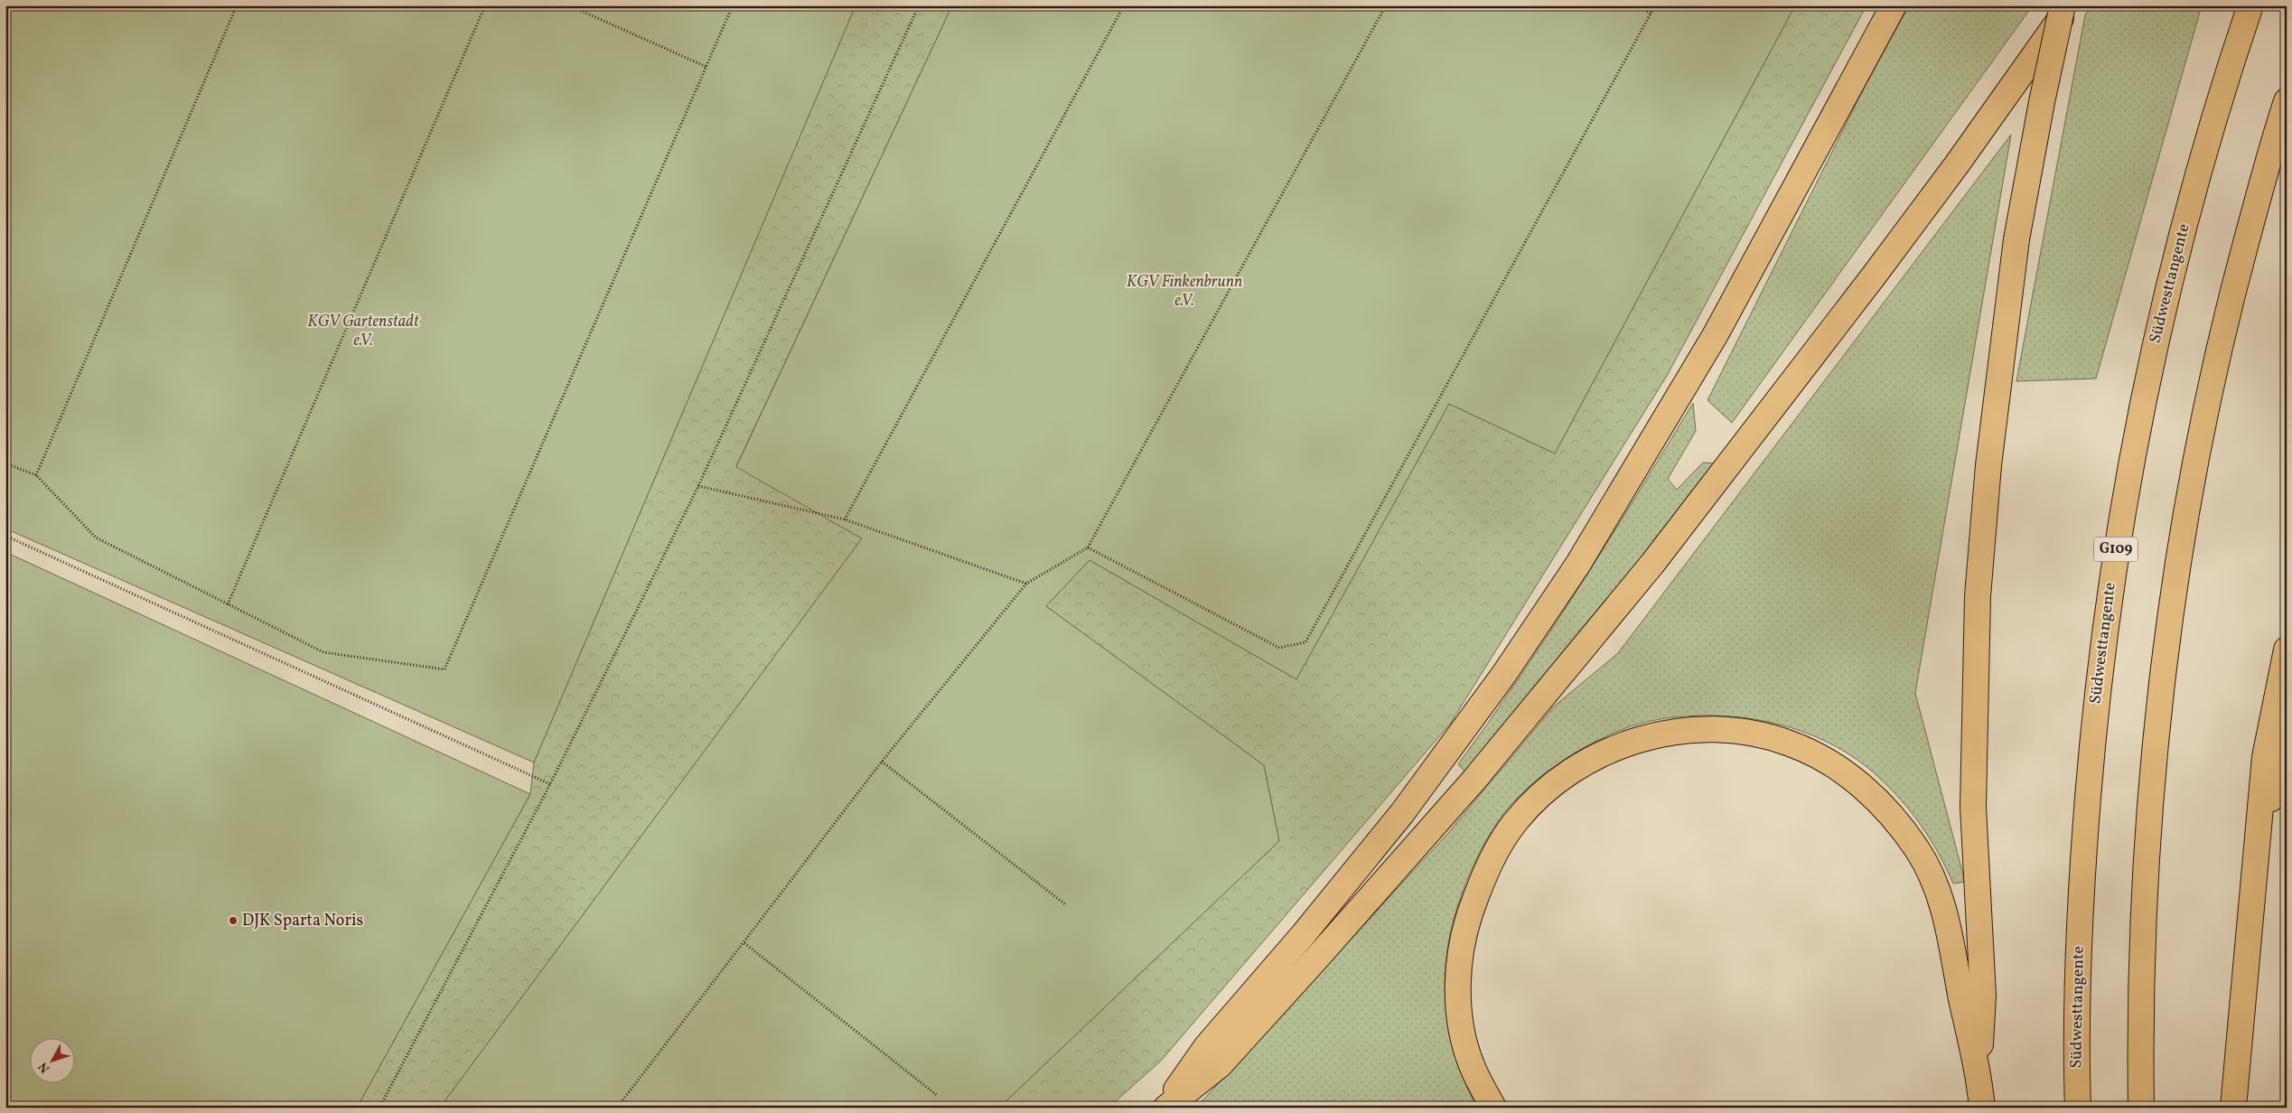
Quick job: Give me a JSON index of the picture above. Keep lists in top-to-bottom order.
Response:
{
  "streets": {
    "highway": ["Südwesttangente", "G109"]
  },
  "parks": ["KGV Finkenbrunn e.V.", "KGV Gartenstadt e.V."],
  "places": ["DJK Sparta Noris"],
  "north": "bottom left"
}
